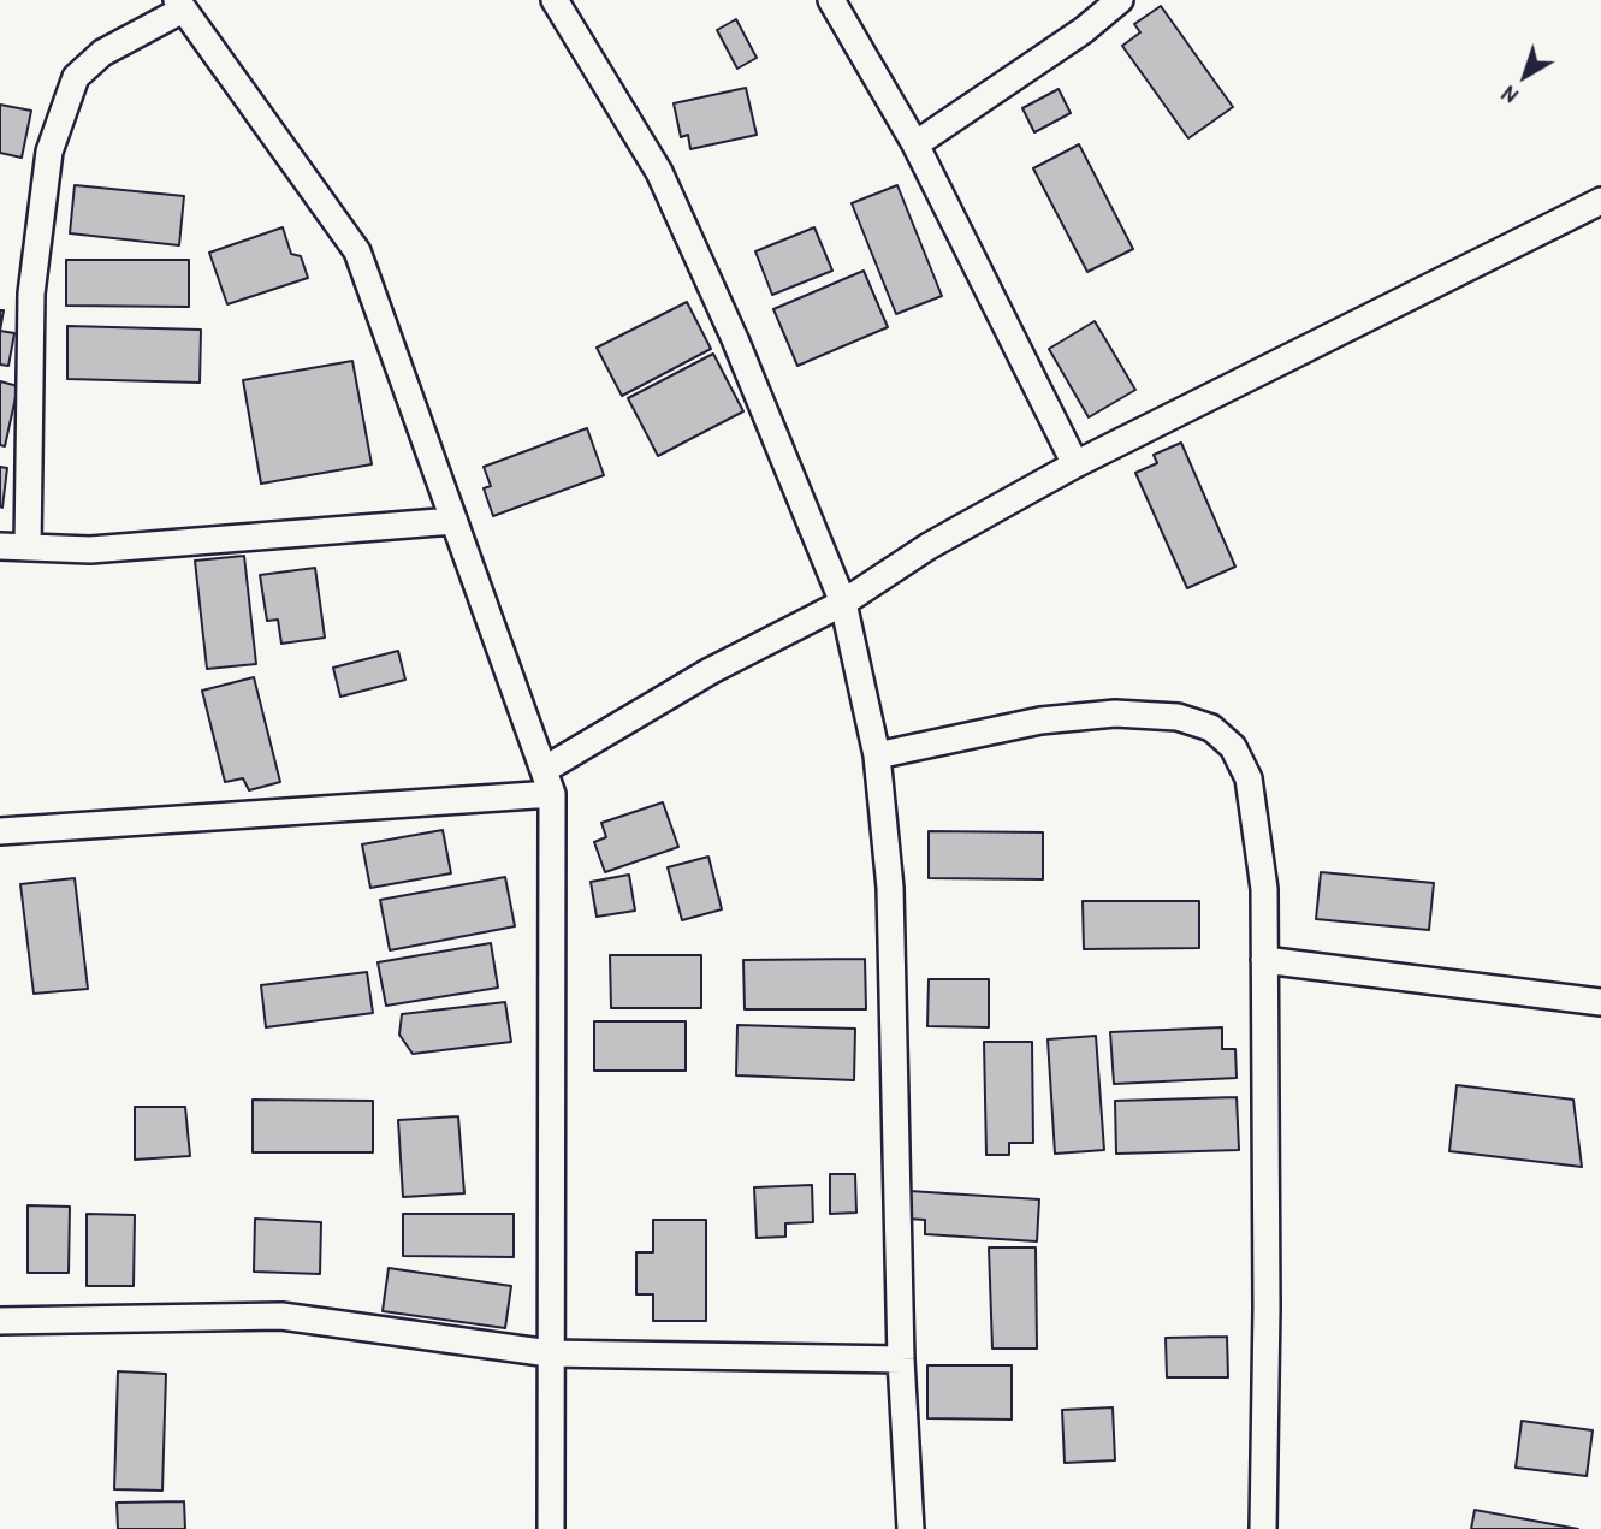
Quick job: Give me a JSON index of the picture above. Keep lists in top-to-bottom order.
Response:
{
  "north": "bottom left"
}
